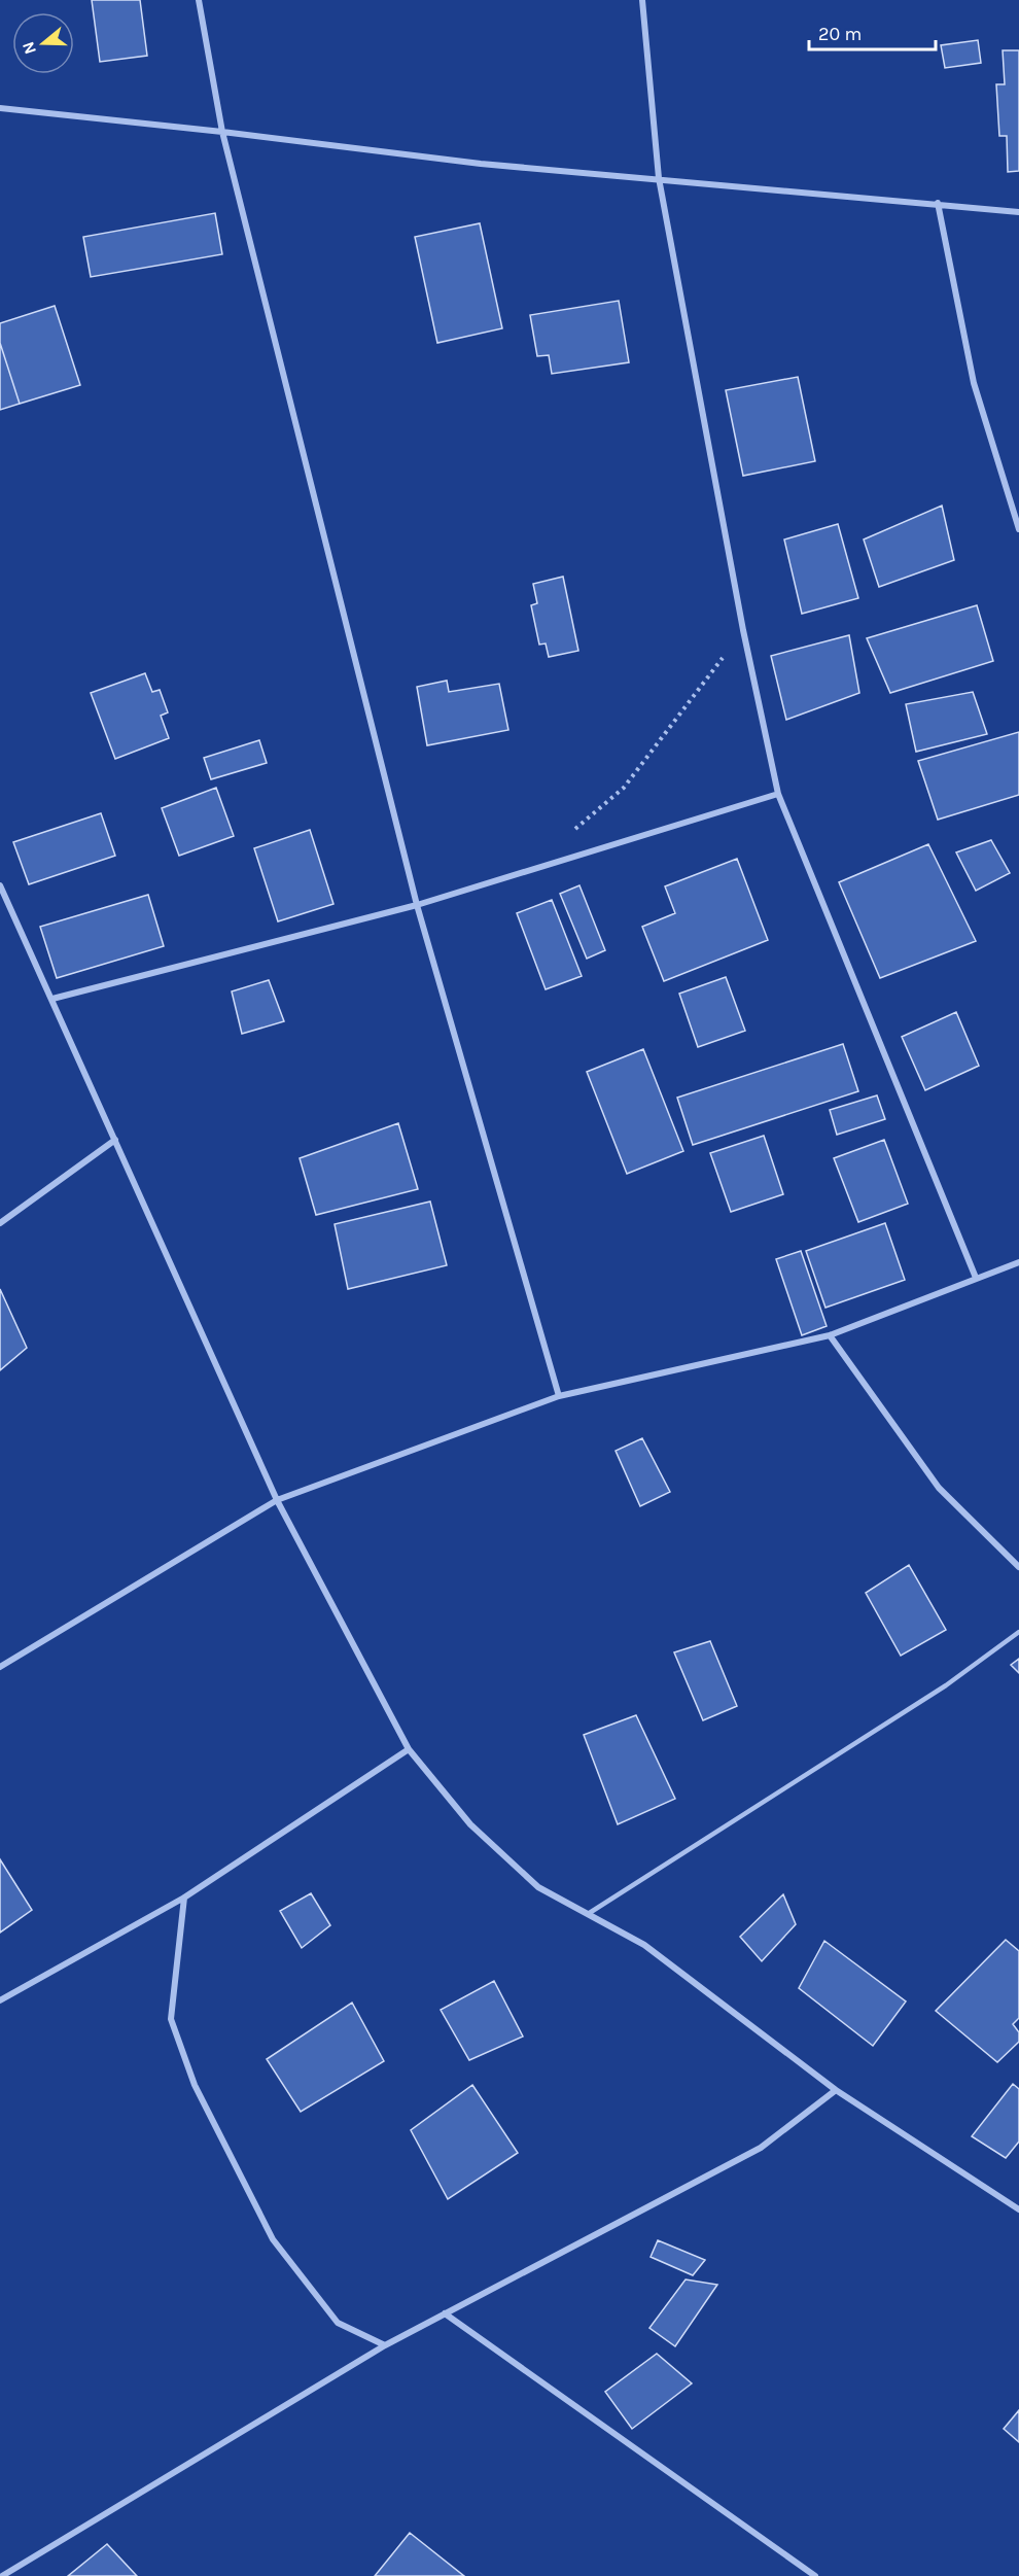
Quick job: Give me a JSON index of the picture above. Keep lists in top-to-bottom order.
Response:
{
  "scale_bar": "20 m",
  "north": "left"
}
